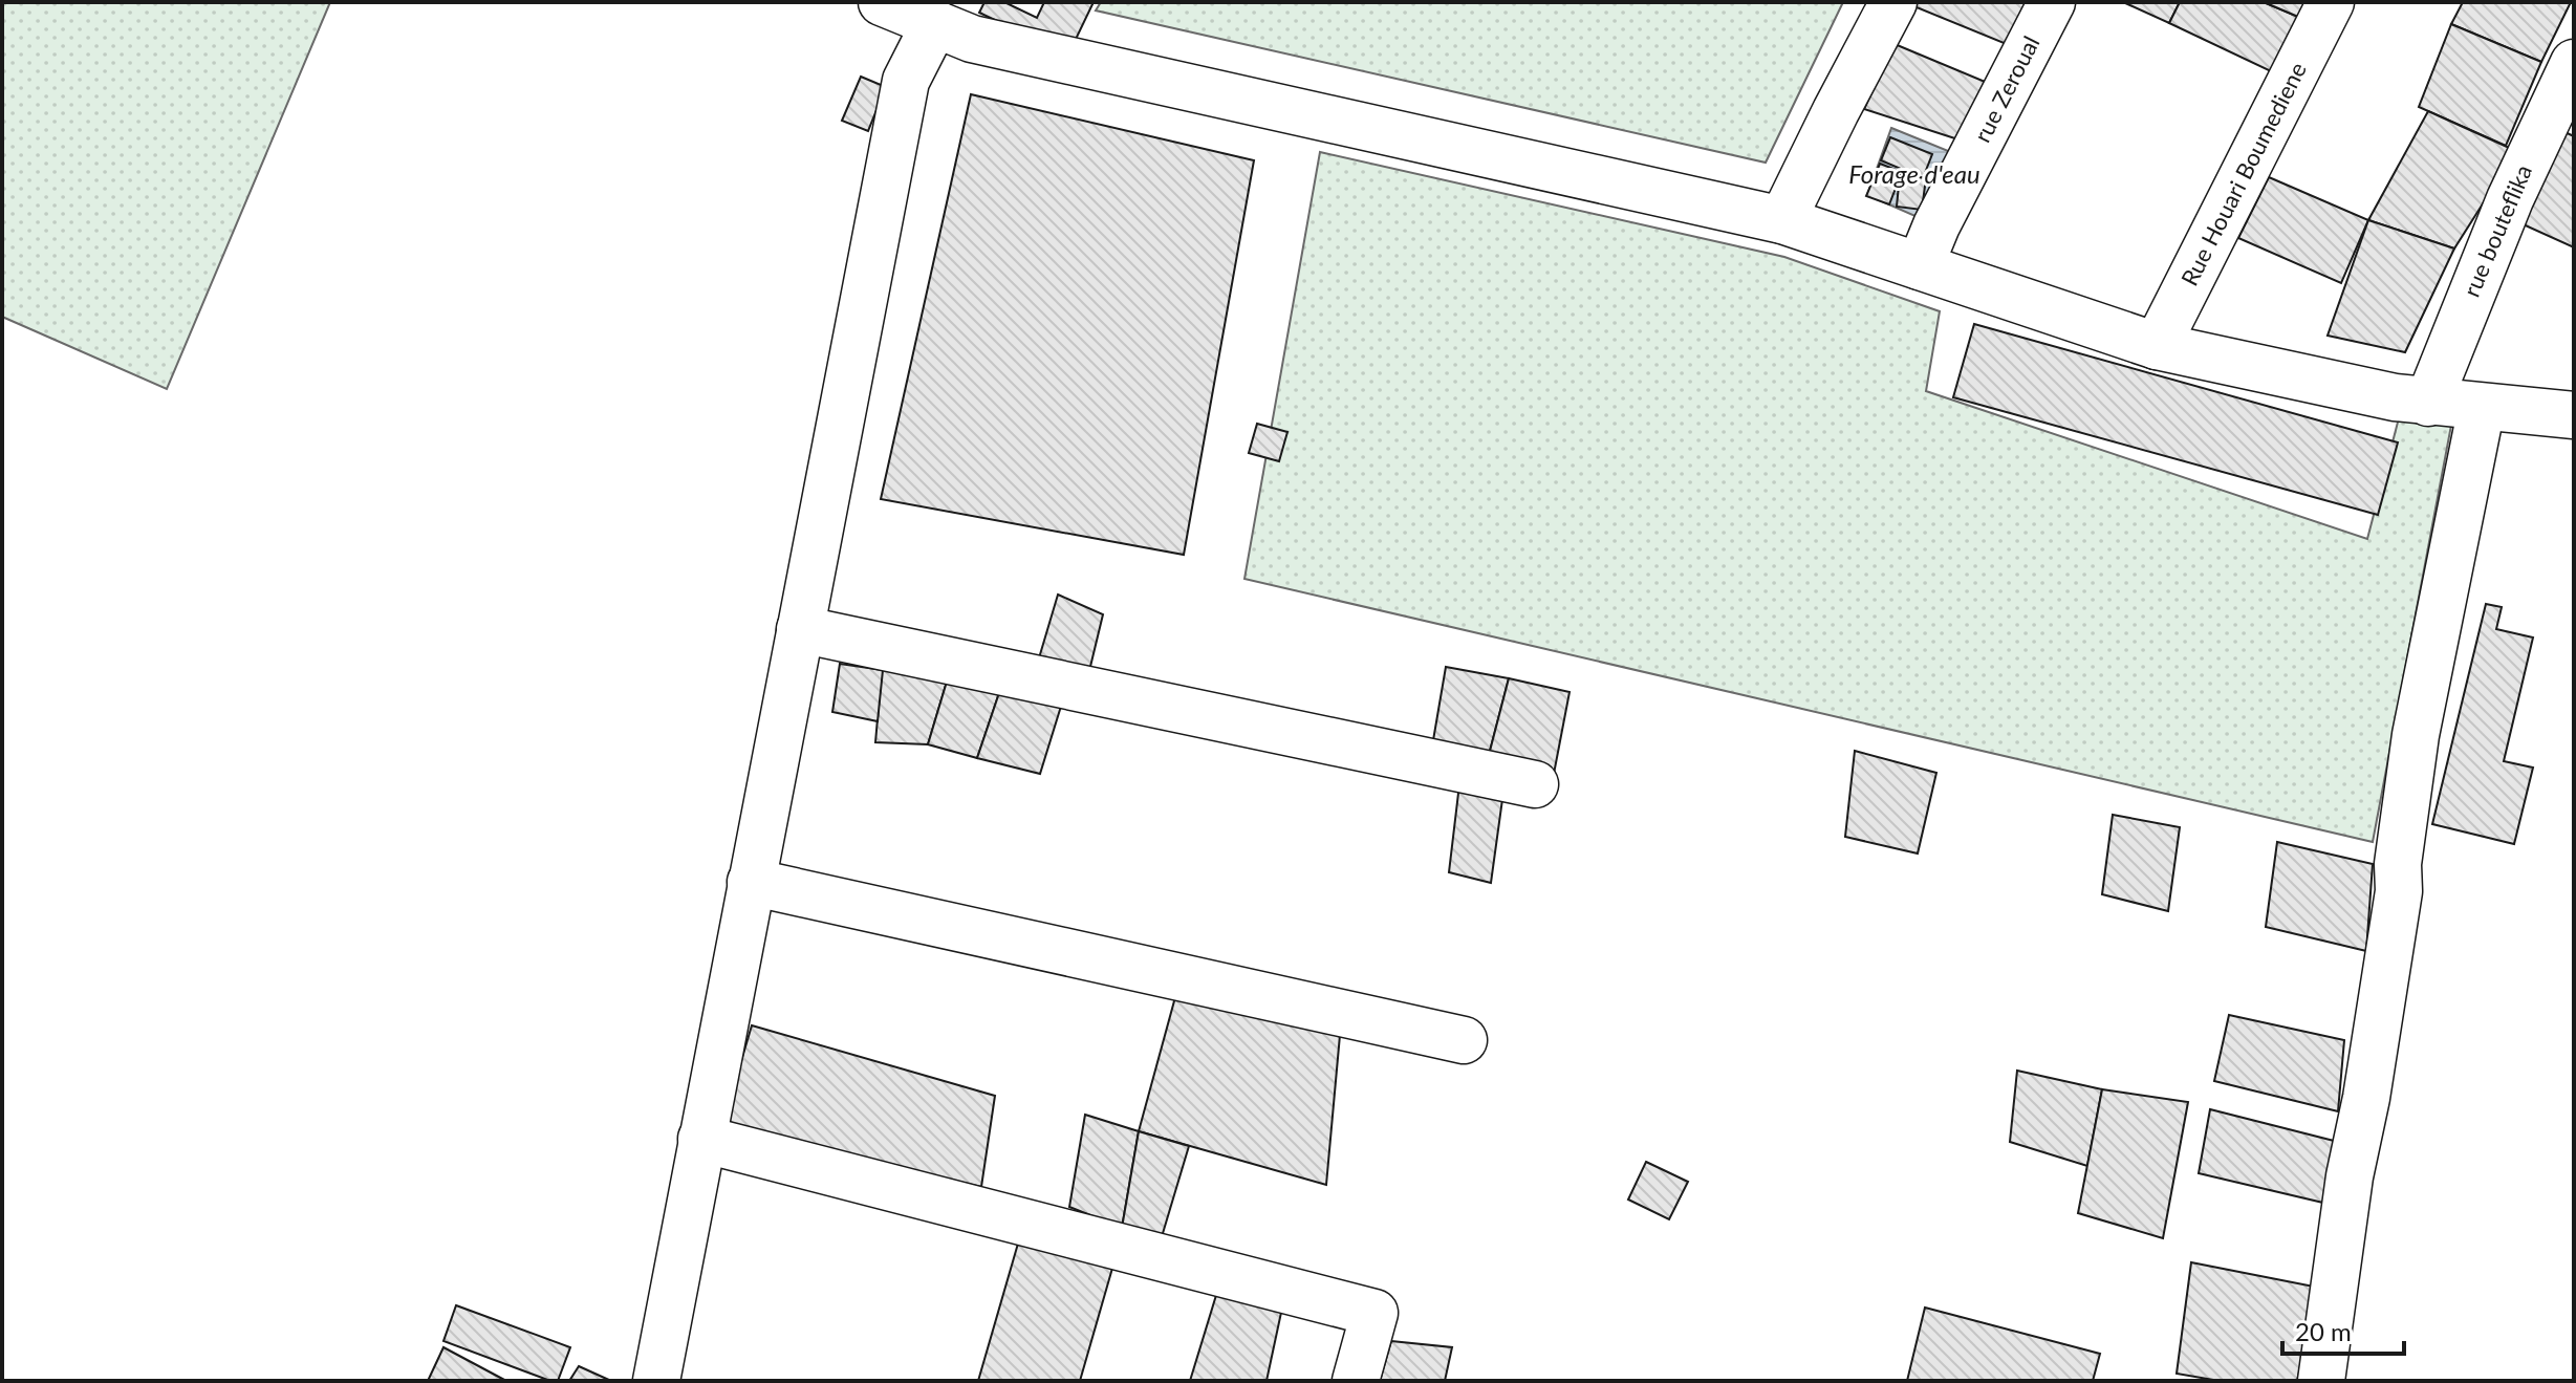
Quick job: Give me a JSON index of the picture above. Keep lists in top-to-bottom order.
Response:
{
  "streets": {
    "street": ["rue Zeroual", "Rue Houari Boumediene", "rue bouteflika"]
  },
  "water": ["Forage d'eau"],
  "scale_bar": "20 m"
}
